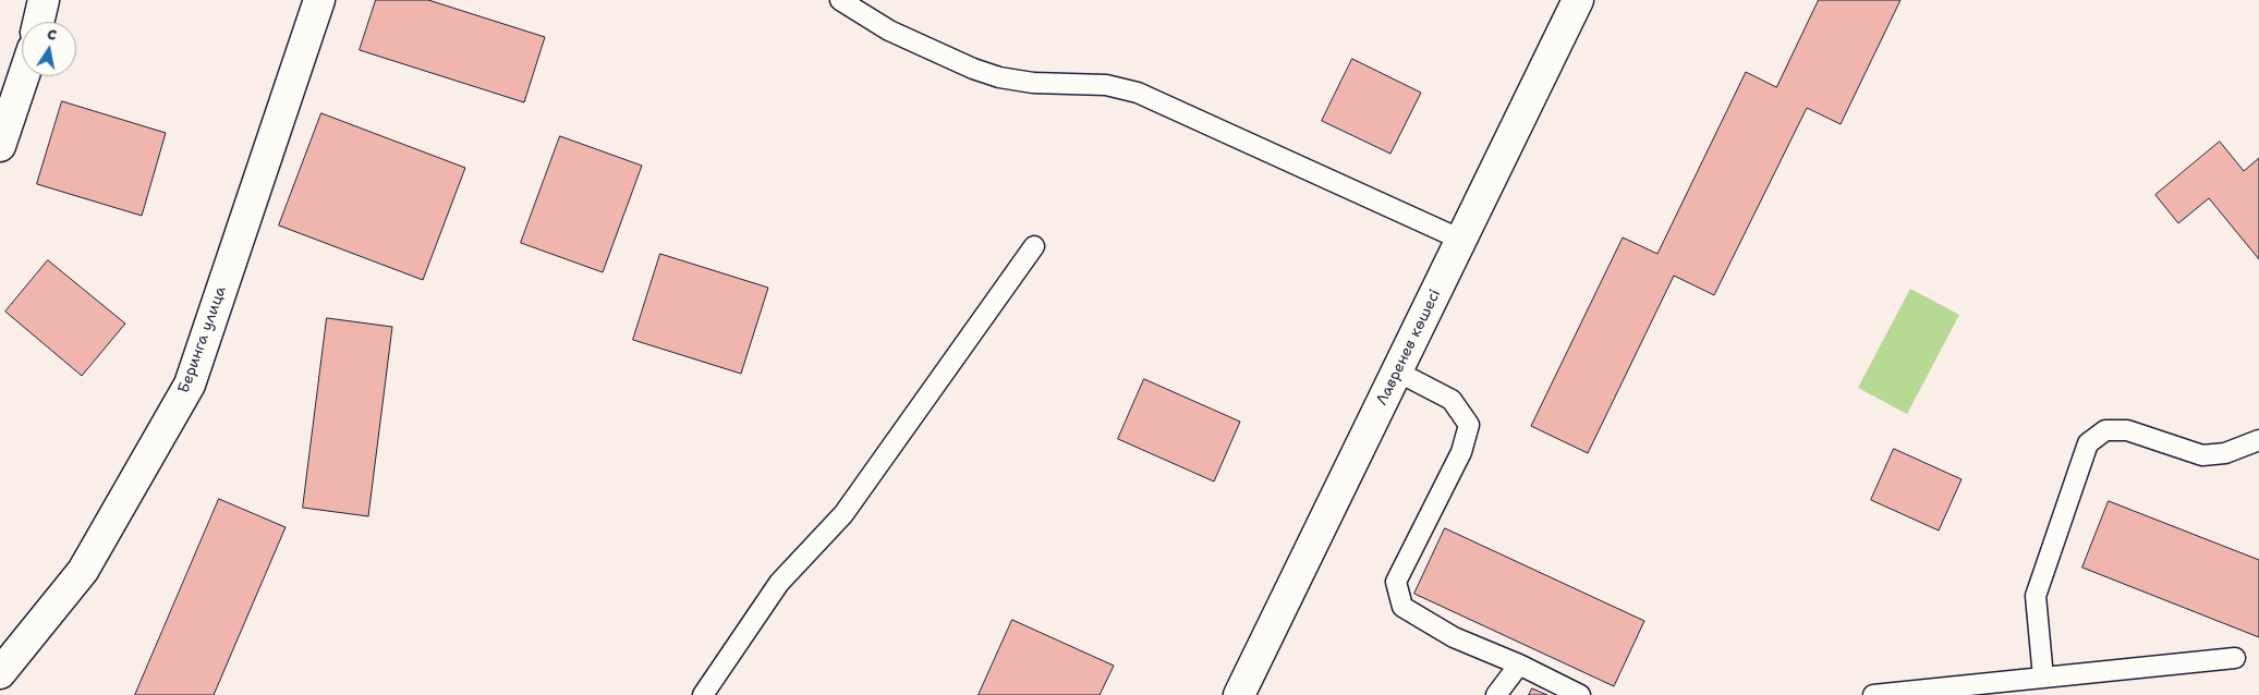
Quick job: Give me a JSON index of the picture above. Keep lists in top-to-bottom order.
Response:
{
  "streets": {
    "street": ["Беринга улица", "Лавренев көшесі"]
  },
  "north": "top"
}
